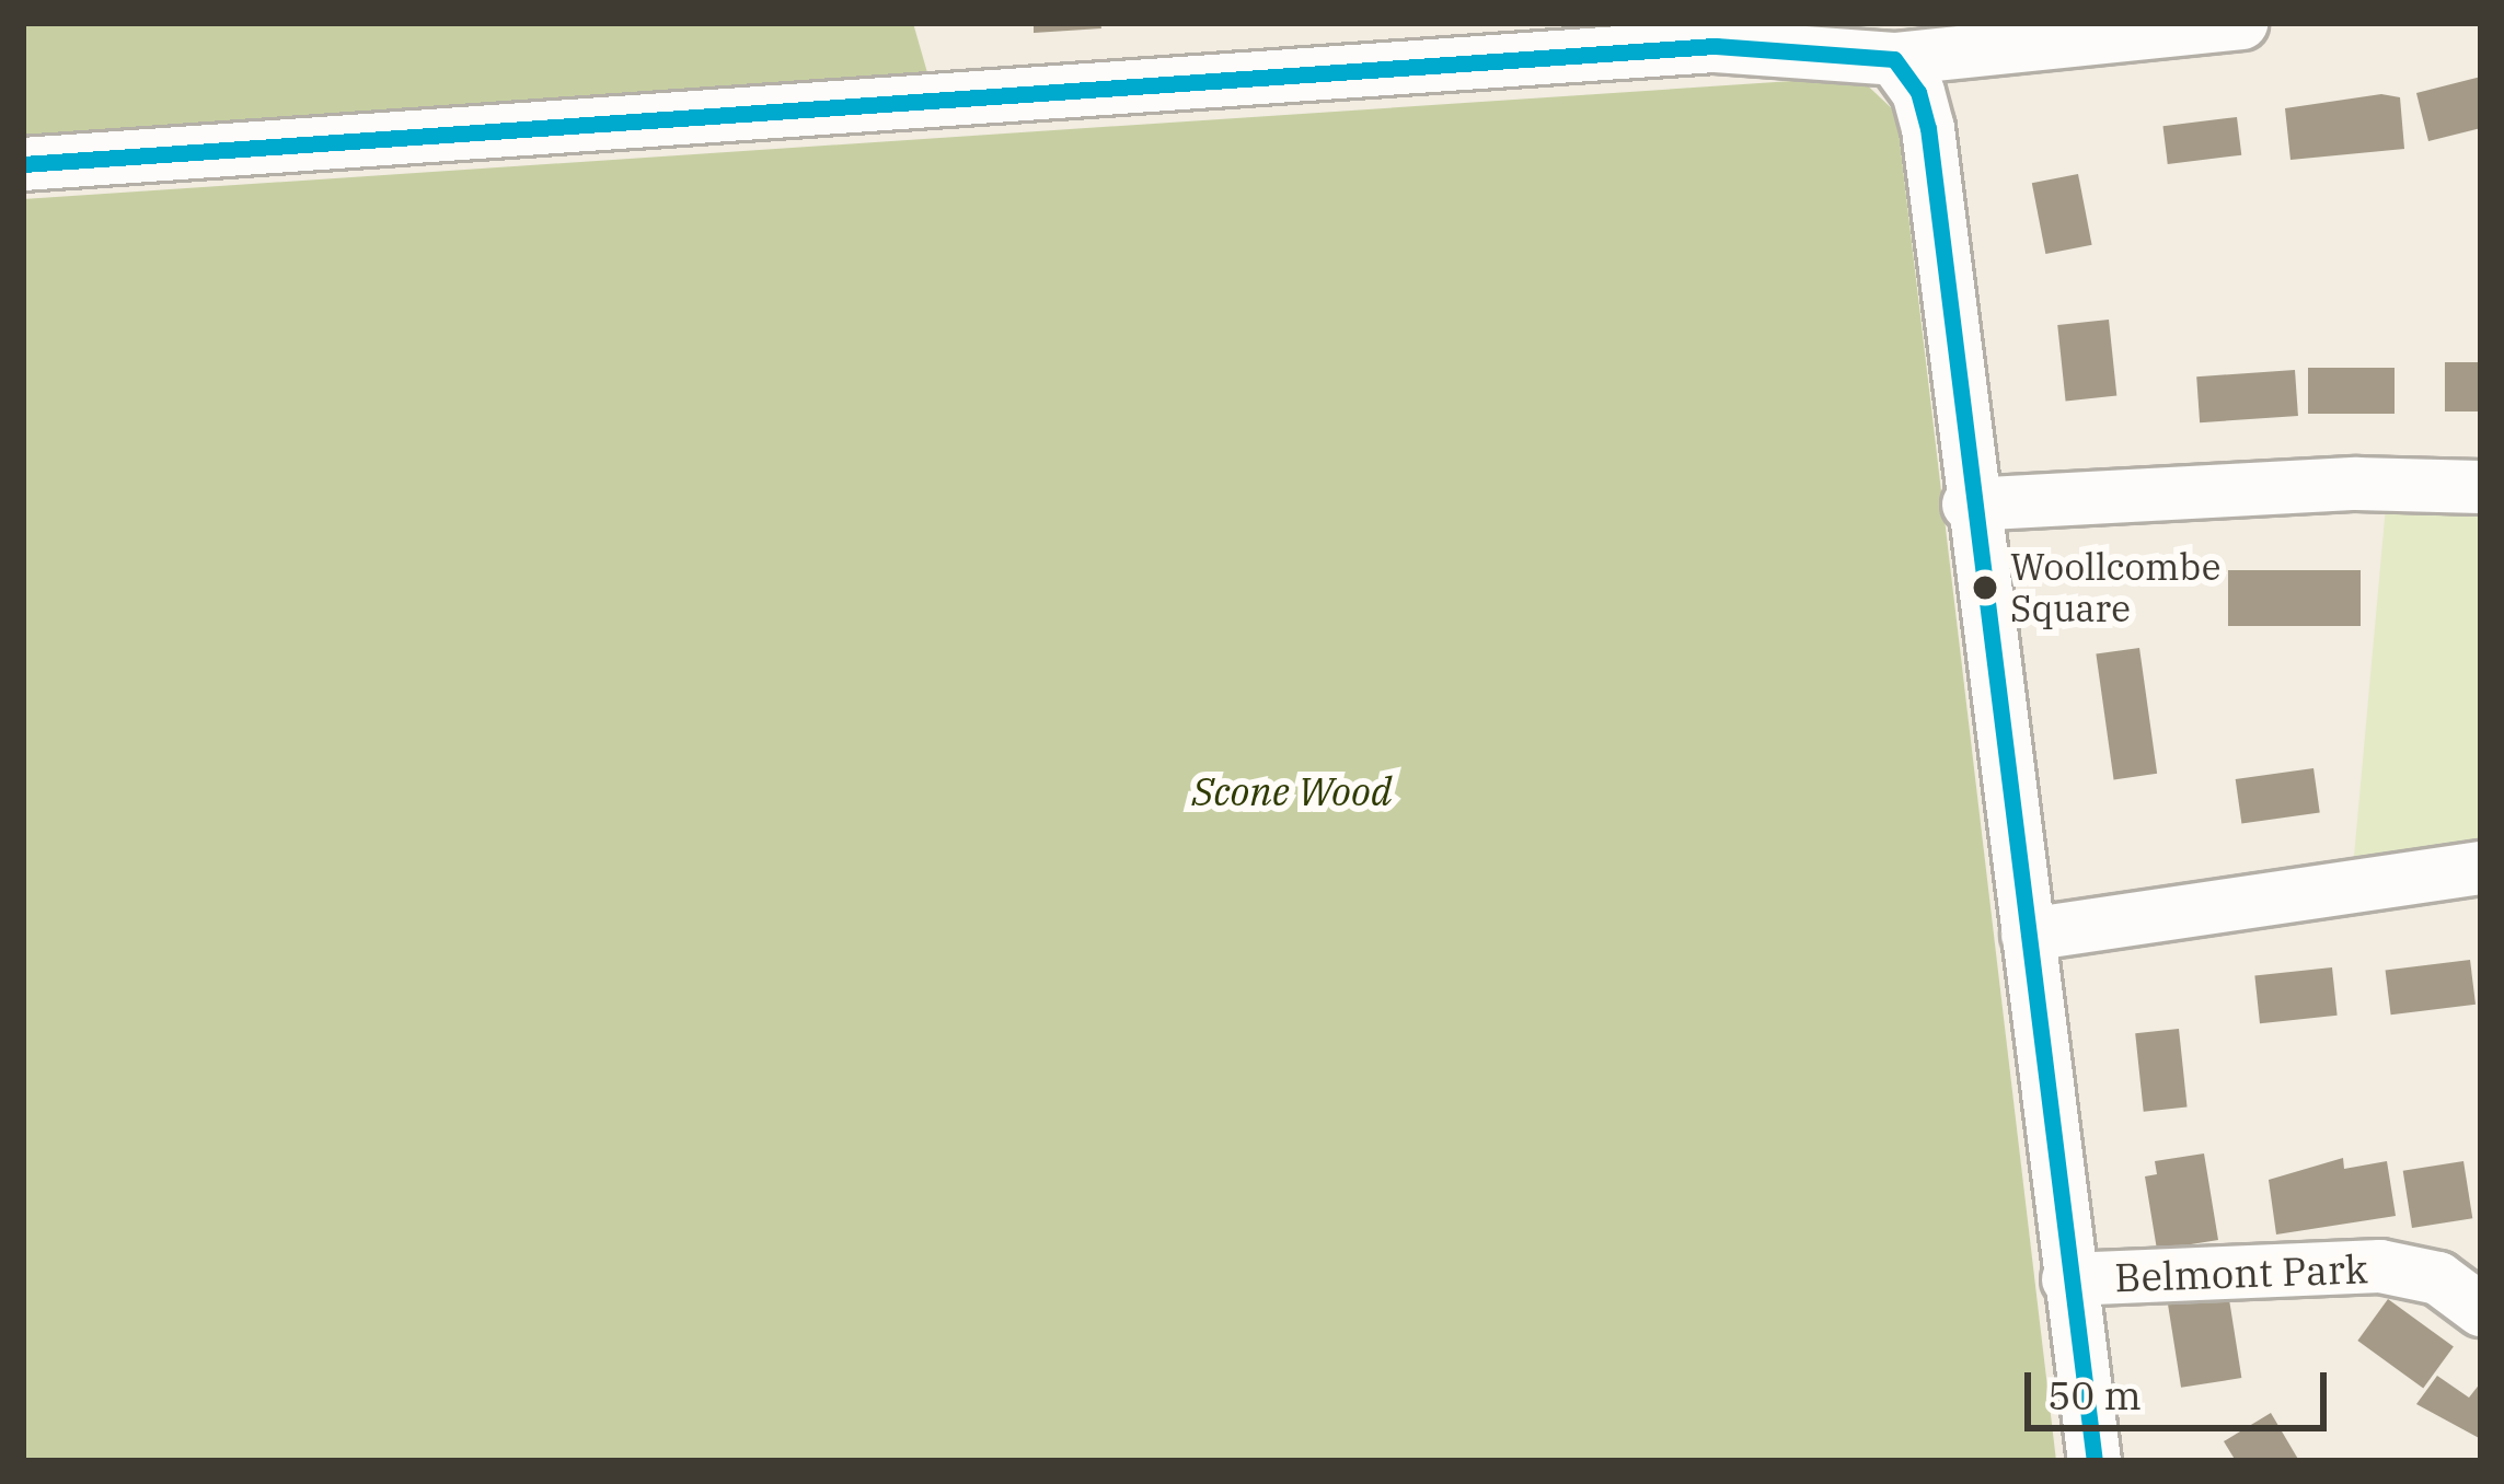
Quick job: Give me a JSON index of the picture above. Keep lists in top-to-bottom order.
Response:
{
  "streets": {
    "street": ["Belmont Park"]
  },
  "parks": ["Scone Wood"],
  "places": ["Woollcombe Square"],
  "scale_bar": "50 m"
}
